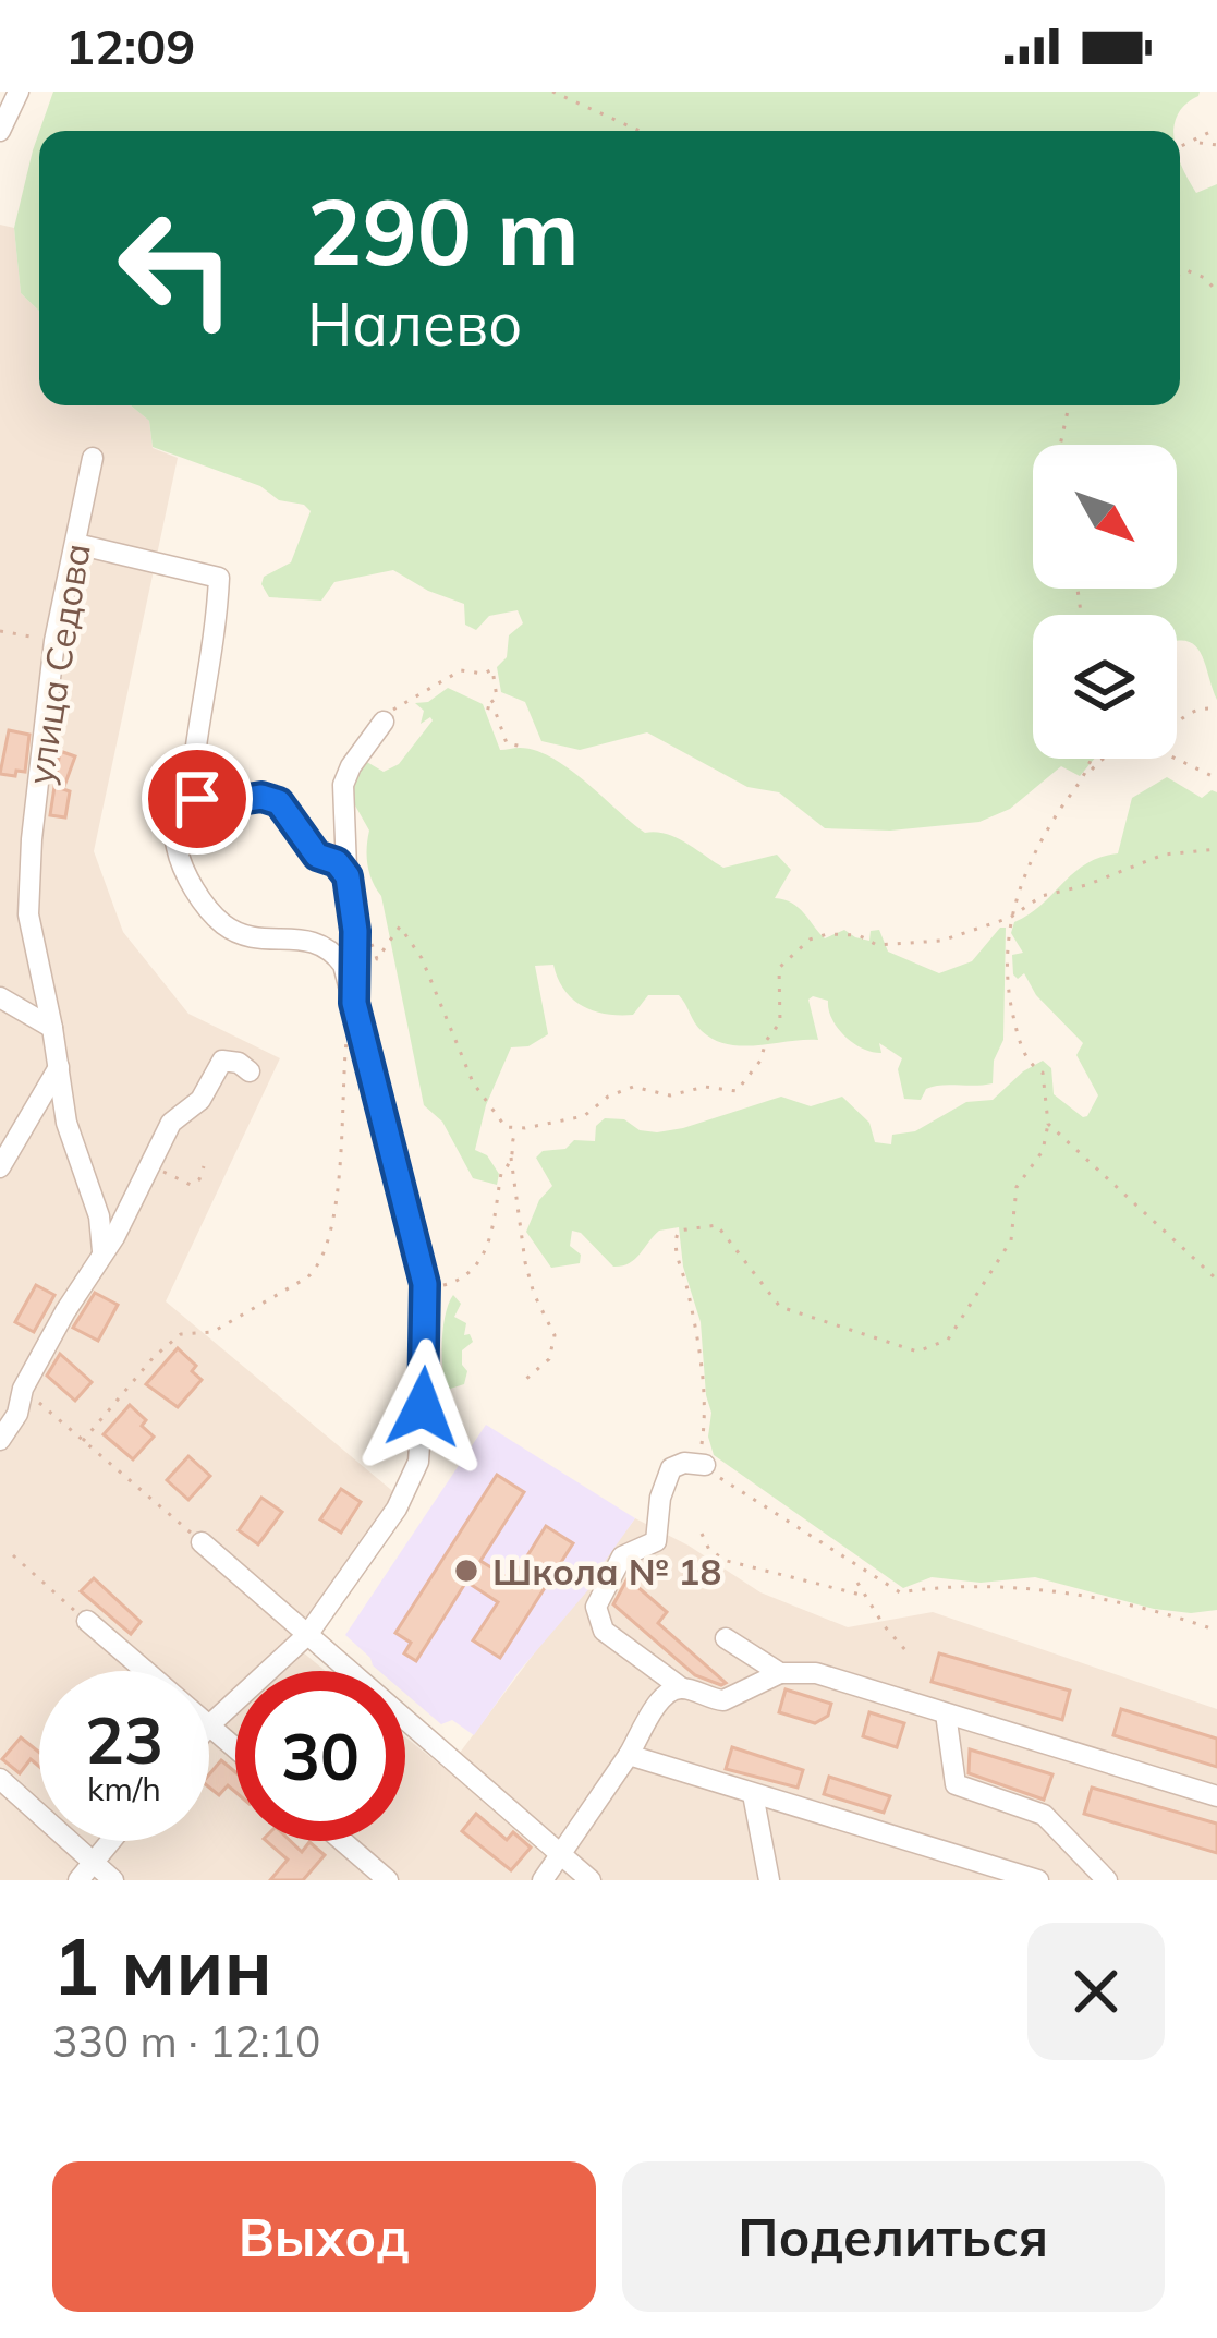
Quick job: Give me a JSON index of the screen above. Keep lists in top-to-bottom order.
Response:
{
  "streets": {
    "street": ["улица Седова"]
  },
  "places": ["Школа № 18"],
  "north": "bottom right",
  "page": {
    "status": "12:09",
    "turn": ["290 m", "Налево"],
    "speed": "23 km/h",
    "limit": "30",
    "heading": ["1 мин", "330 m · 12:10"],
    "buttons": ["Выход", "Поделиться"]
  }
}
